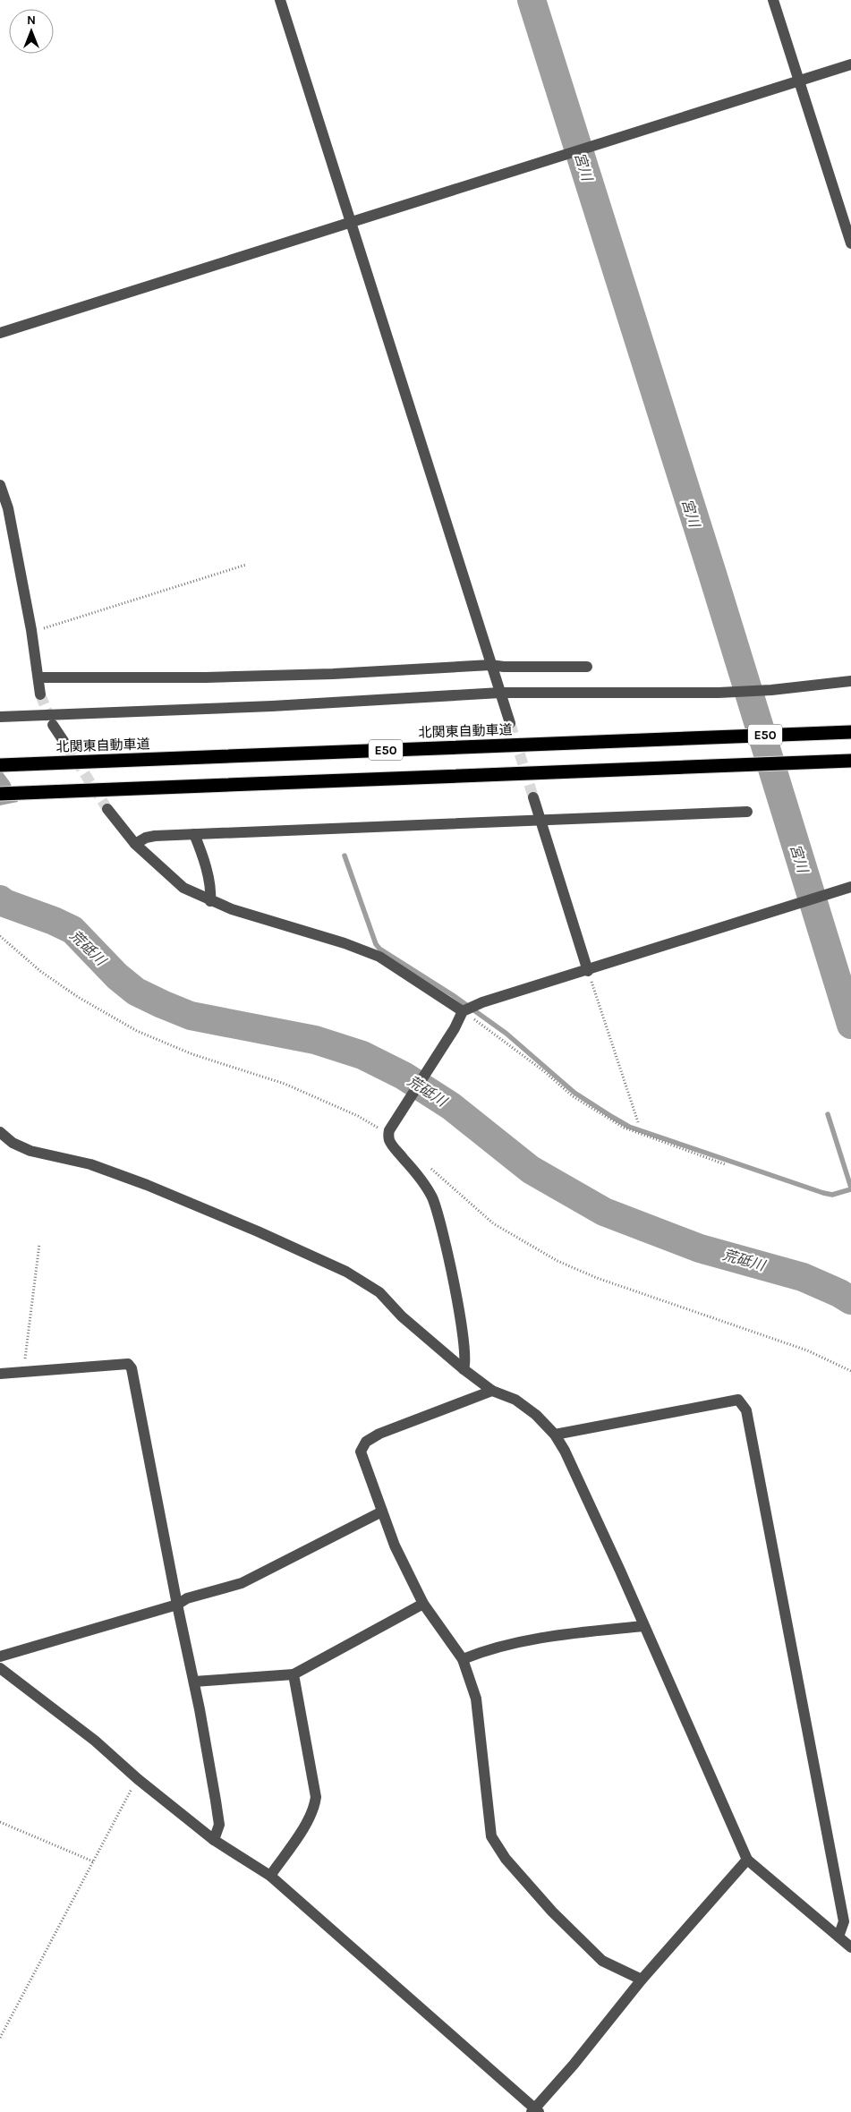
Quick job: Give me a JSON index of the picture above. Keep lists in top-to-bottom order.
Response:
{
  "streets": {
    "highway": ["北関東自動車道", "E50"]
  },
  "water": ["宮川", "荒砥川"],
  "north": "top"
}
